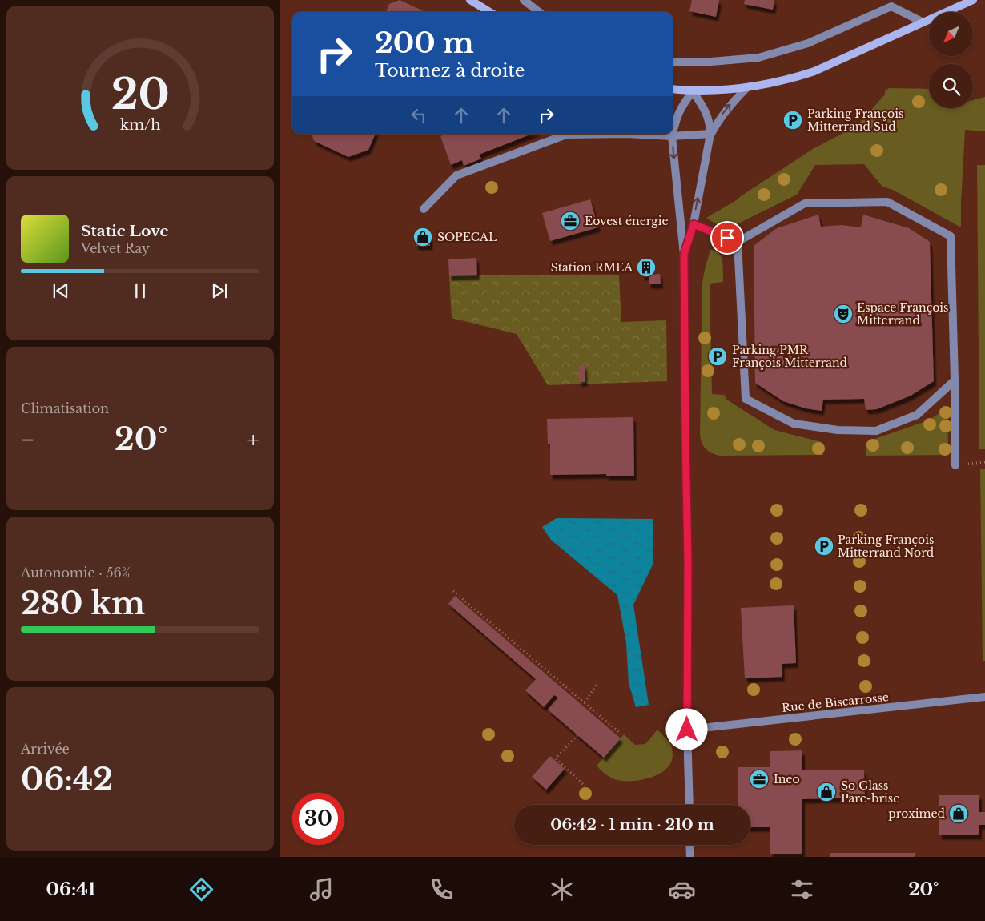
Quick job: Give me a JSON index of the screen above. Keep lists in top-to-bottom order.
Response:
{
  "streets": {
    "street": ["Rue de Biscarrosse"]
  },
  "places": {
    "parking": ["Parking François Mitterrand Sud", "Parking PMR François Mitterrand", "Parking François Mitterrand Nord"],
    "office": ["Eovest énergie", "Ineo"],
    "shop": ["SOPECAL", "So Glass Pare-brise", "proximed"],
    "building": ["Station RMEA"],
    "theatre": ["Espace François Mitterrand"]
  },
  "north": "bottom left",
  "page": {
    "turn": ["200 m", "Tournez à droite"],
    "song": ["Static Love", "Velvet Ray"],
    "tile": [
      "Climatisation",
      ["Autonomie · 56%", "280 km"],
      ["Arrivée", "06:42"]
    ],
    "heat": ["−", "20°", "+"],
    "limit": "30",
    "trip": "06:42 · 1 min · 210 m",
    "tabs": ["06:41", "20°"],
    "gauge": ["20", "km/h"]
  }
}
